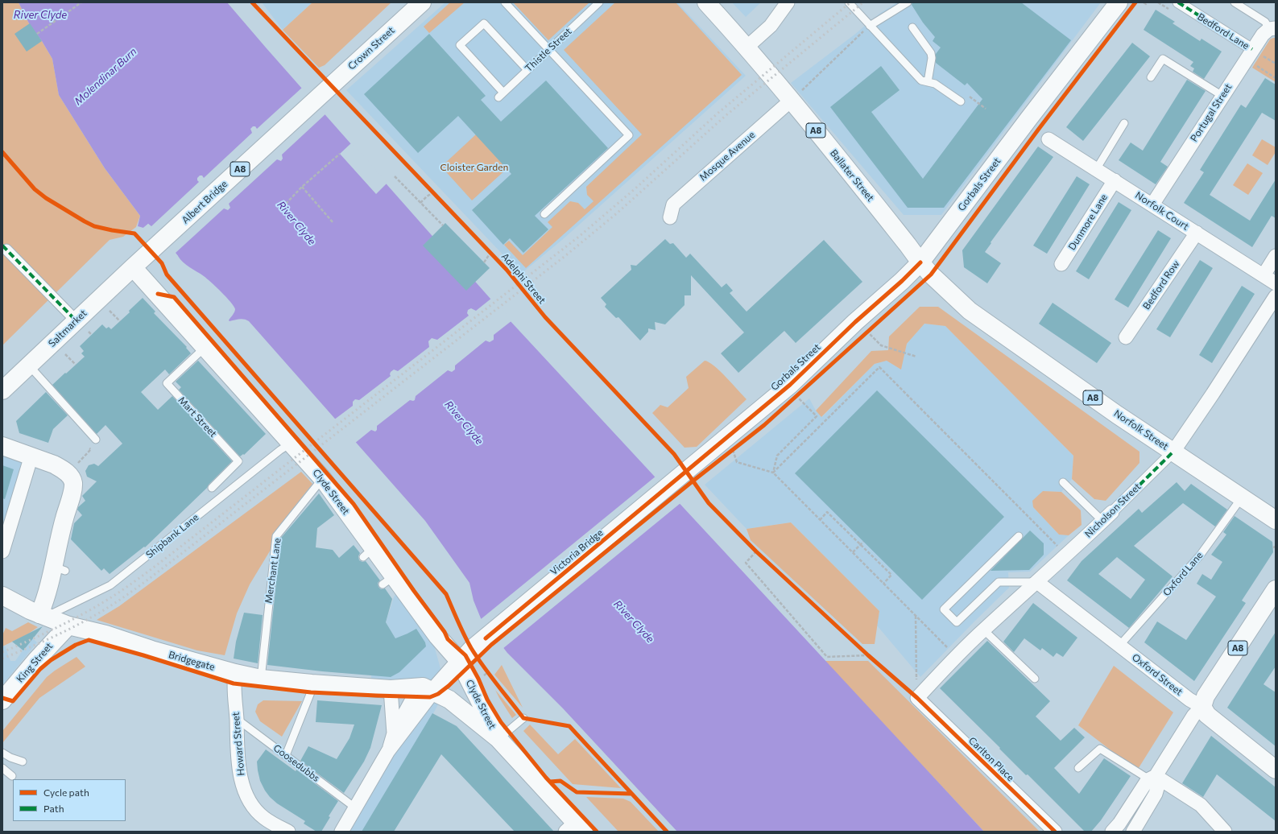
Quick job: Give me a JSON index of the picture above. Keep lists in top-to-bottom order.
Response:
{
  "streets": {
    "main road": [
      "Crown Street",
      "A8",
      "Ballater Street",
      "Gorbals Street",
      "Albert Bridge",
      "Saltmarket",
      "Norfolk Street",
      "Clyde Street",
      "Victoria Bridge",
      "Bridgegate",
      "King Street",
      "Oxford Street"
    ],
    "street": [
      "Bedford Lane",
      "Portugal Street",
      "Mosque Avenue",
      "Norfolk Court",
      "Dunmore Lane",
      "Bedford Row",
      "Nicholson Street",
      "Howard Street",
      "Carlton Place"
    ],
    "lane": [
      "Thistle Street",
      "Mart Street",
      "Shipbank Lane",
      "Merchant Lane",
      "Oxford Lane",
      "Goosedubbs"
    ],
    "cycle path": ["Adelphi Street"]
  },
  "crossings": [
    ["Bedford Lane", "Portugal Street"],
    ["Crown Street", "Albert Bridge"],
    ["Portugal Street", "Norfolk Court"],
    ["A8", "Oxford Street"],
    ["Mosque Avenue", "Ballater Street"],
    ["Ballater Street", "Gorbals Street"],
    ["Ballater Street", "Norfolk Street"],
    ["Gorbals Street", "Norfolk Street"],
    ["Gorbals Street", "Victoria Bridge"],
    ["Albert Bridge", "Saltmarket"],
    ["Albert Bridge", "Clyde Street"],
    ["Norfolk Court", "Dunmore Lane"],
    ["Norfolk Court", "Bedford Row"],
    ["Saltmarket", "Clyde Street"],
    ["Mart Street", "Clyde Street"],
    ["Norfolk Street", "Nicholson Street"],
    ["Norfolk Street", "Oxford Lane"],
    ["Clyde Street", "Shipbank Lane"],
    ["Clyde Street", "Victoria Bridge"],
    ["Clyde Street", "Merchant Lane"],
    ["Nicholson Street", "Oxford Street"],
    ["Nicholson Street", "Carlton Place"],
    ["Shipbank Lane", "Bridgegate"],
    ["Merchant Lane", "Bridgegate"],
    ["Oxford Lane", "Oxford Street"],
    ["Bridgegate", "King Street"],
    ["Bridgegate", "Howard Street"],
    ["Howard Street", "Goosedubbs"]
  ],
  "water": ["River Clyde", "Molendinar Burn"],
  "parks": ["Cloister Garden"],
  "legend": ["Cycle path", "Path"]
}
